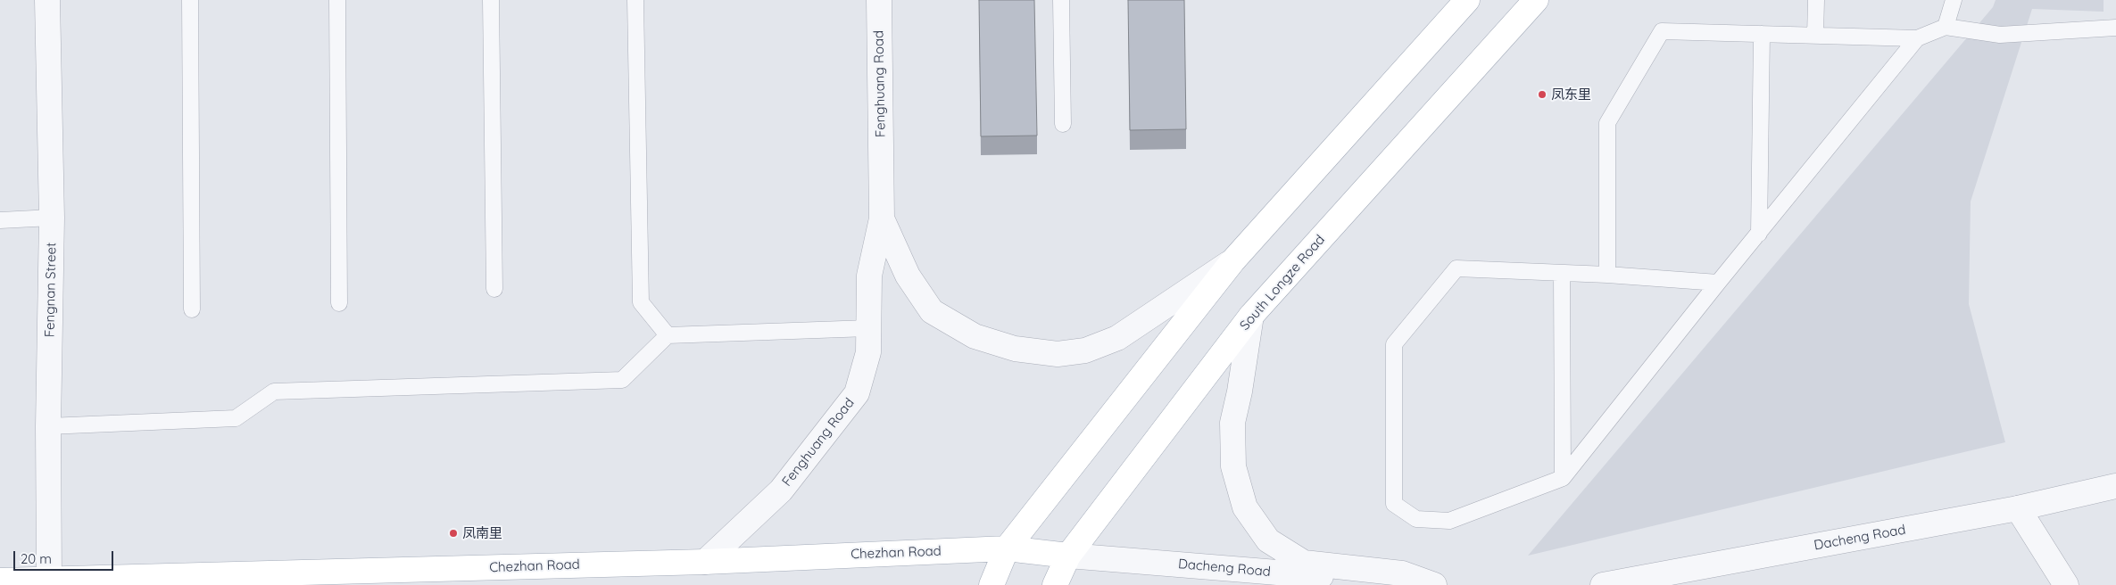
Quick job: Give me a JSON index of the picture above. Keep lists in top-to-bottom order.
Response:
{
  "streets": {
    "main road": ["South Longze Road", "Chezhan Road"],
    "street": ["Fenghuang Road", "Fengnan Street", "Dacheng Road"]
  },
  "crossings": [
    ["Fenghuang Road", "Chezhan Road"],
    ["South Longze Road", "Dacheng Road"],
    ["South Longze Road", "Chezhan Road"],
    ["Fengnan Street", "Chezhan Road"],
    ["Dacheng Road", "Chezhan Road"]
  ],
  "places": ["凤东里", "凤南里"],
  "scale_bar": "20 m"
}
